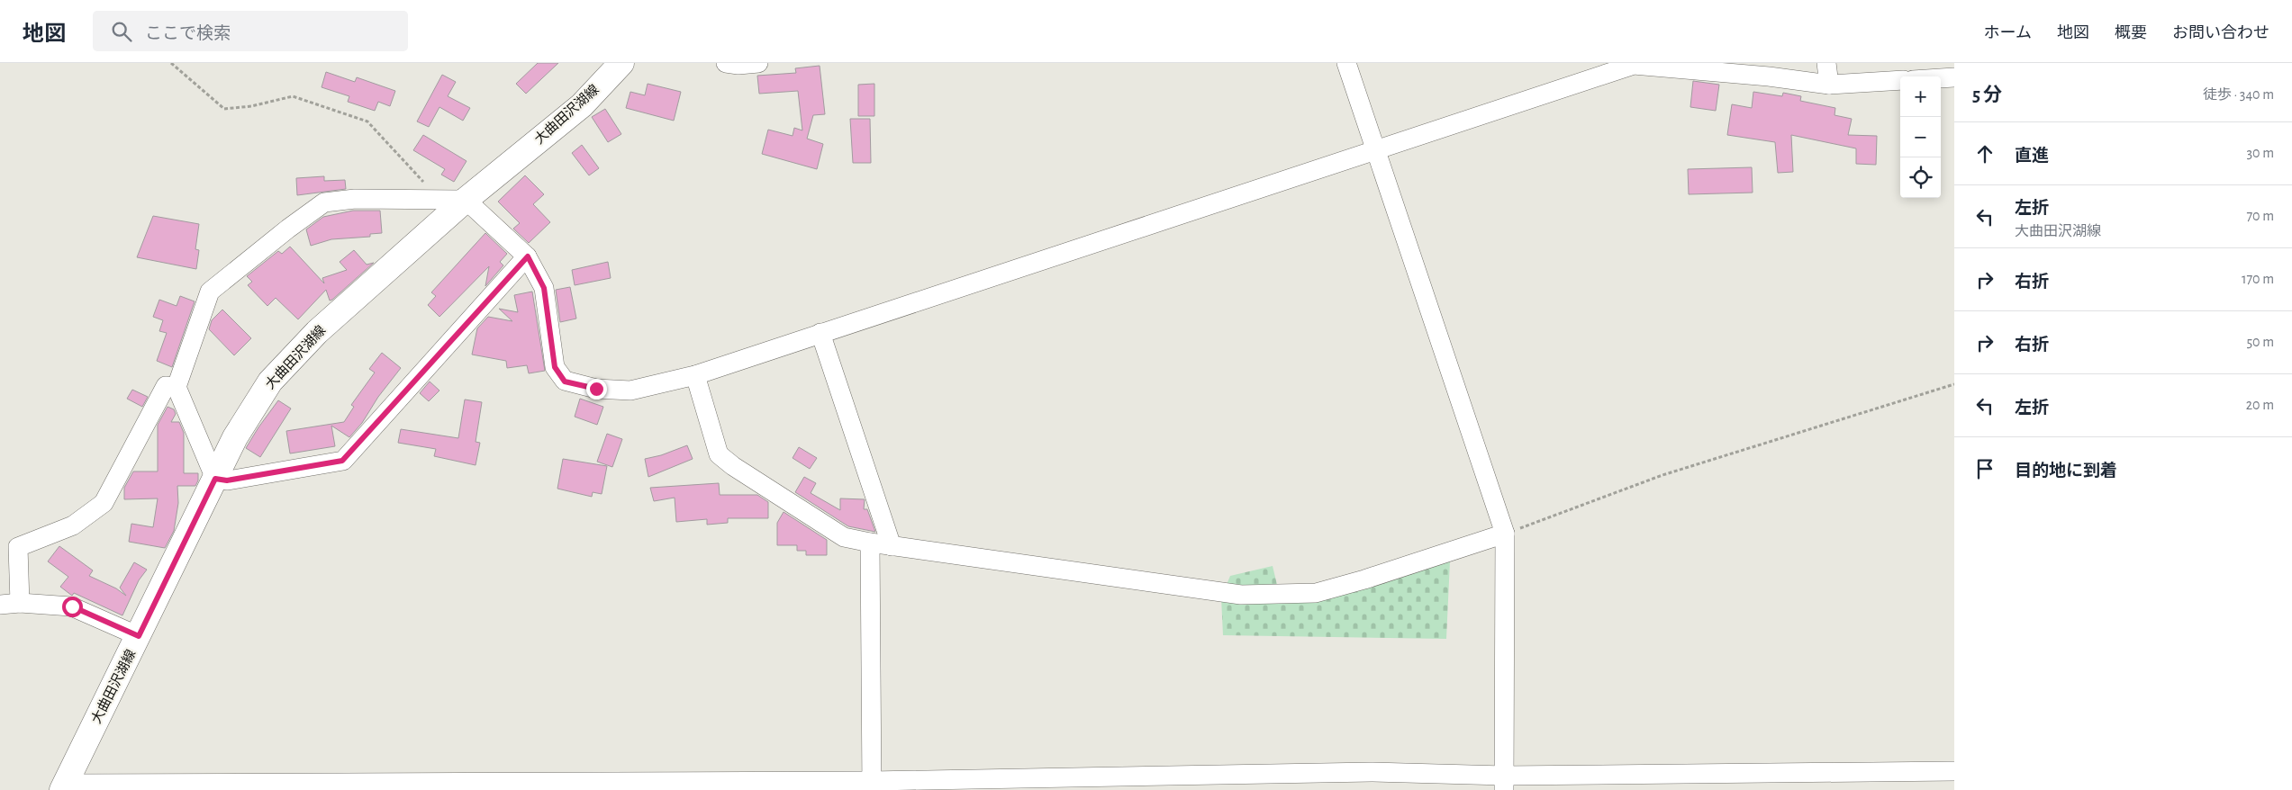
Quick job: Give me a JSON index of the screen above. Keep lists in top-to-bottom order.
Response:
{
  "streets": {
    "main road": ["大曲田沢湖線"]
  },
  "page": {
    "header": "地図",
    "search": "ここで検索",
    "nav": [
      "ホーム",
      "地図",
      "概要",
      "お問い合わせ"
    ],
    "heading": ["5 分", "徒歩 · 340 m"],
    "map_buttons": ["+", "−"],
    "list": [
      ["直進", "30 m"],
      ["左折", "大曲田沢湖線", "70 m"],
      ["右折", "170 m"],
      ["右折", "50 m"],
      ["左折", "20 m"],
      "目的地に到着"
    ]
  }
}
